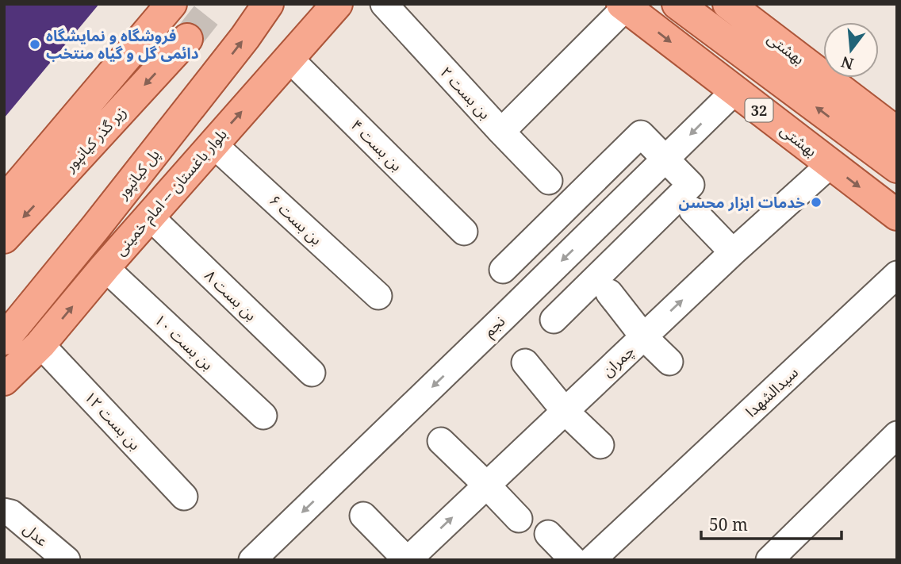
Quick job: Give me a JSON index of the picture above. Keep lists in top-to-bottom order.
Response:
{
  "streets": {
    "main road": [
      "بهشتی",
      "32",
      "زیر گذر کیانپور",
      "بهشتى",
      "پل کیانپور",
      "بلوار باغستان -- امام خمینی"
    ],
    "street": [
      "بن بست ۲",
      "بن بست ۴",
      "بن بست ۶",
      "بن بست ۸",
      "نجم",
      "بن بست ۱۰",
      "چمران",
      "سیدالشهدا",
      "بن بست ۱۲",
      "عدل"
    ]
  },
  "crossings": [
    ["بهشتى", "نجم"],
    ["بهشتى", "چمران"],
    ["بن بست ۴", "بلوار باغستان -- امام خمینی"],
    ["بلوار باغستان -- امام خمینی", "بن بست ۶"],
    ["بلوار باغستان -- امام خمینی", "بن بست ۸"],
    ["بلوار باغستان -- امام خمینی", "بن بست ۱۰"],
    ["بلوار باغستان -- امام خمینی", "بن بست ۱۲"]
  ],
  "one_way": ["نجم", "چمران"],
  "places": ["فروشگاه و نمایشگاه دائمی گل و گیاه منتخب", "خدمات ابزار محسن"],
  "scale_bar": "50 m",
  "north": "bottom"
}
